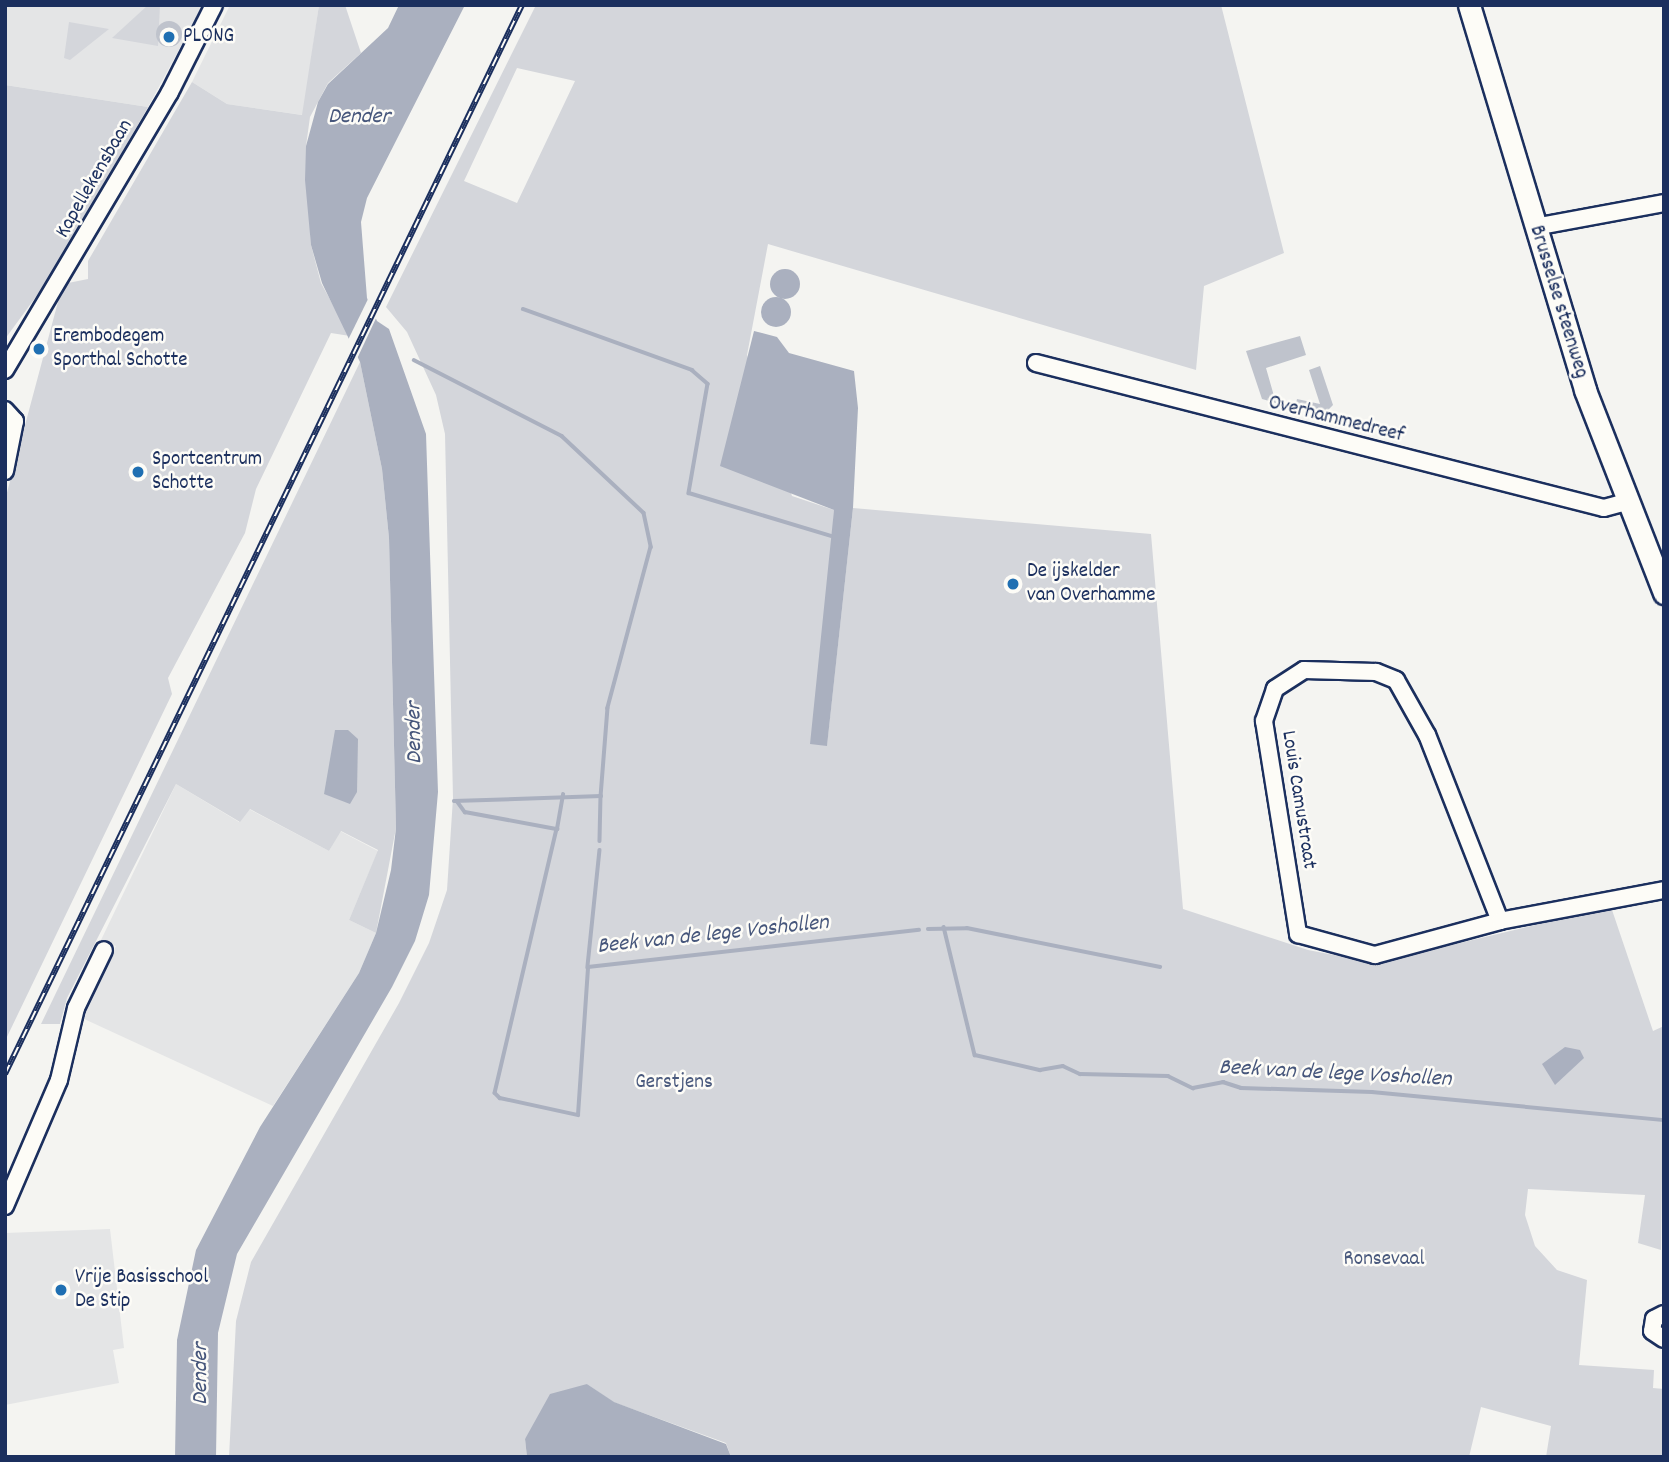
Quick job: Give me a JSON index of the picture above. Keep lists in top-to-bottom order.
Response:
{
  "streets": {
    "main road": ["Brusselse steenweg"],
    "street": ["Kapellekensbaan", "Overhammedreef", "Louis Camustraat"]
  },
  "crossings": [
    ["Brusselse steenweg", "Overhammedreef"]
  ],
  "water": ["Dender", "Beek van de lege Voshollen"],
  "parks": ["Gerstjens", "Ronsevaal"],
  "places": [
    "PLONG",
    "Erembodegem Sporthal Schotte",
    "Sportcentrum Schotte",
    "De ijskelder van Overhamme",
    "Vrije Basisschool De Stip"
  ]
}
